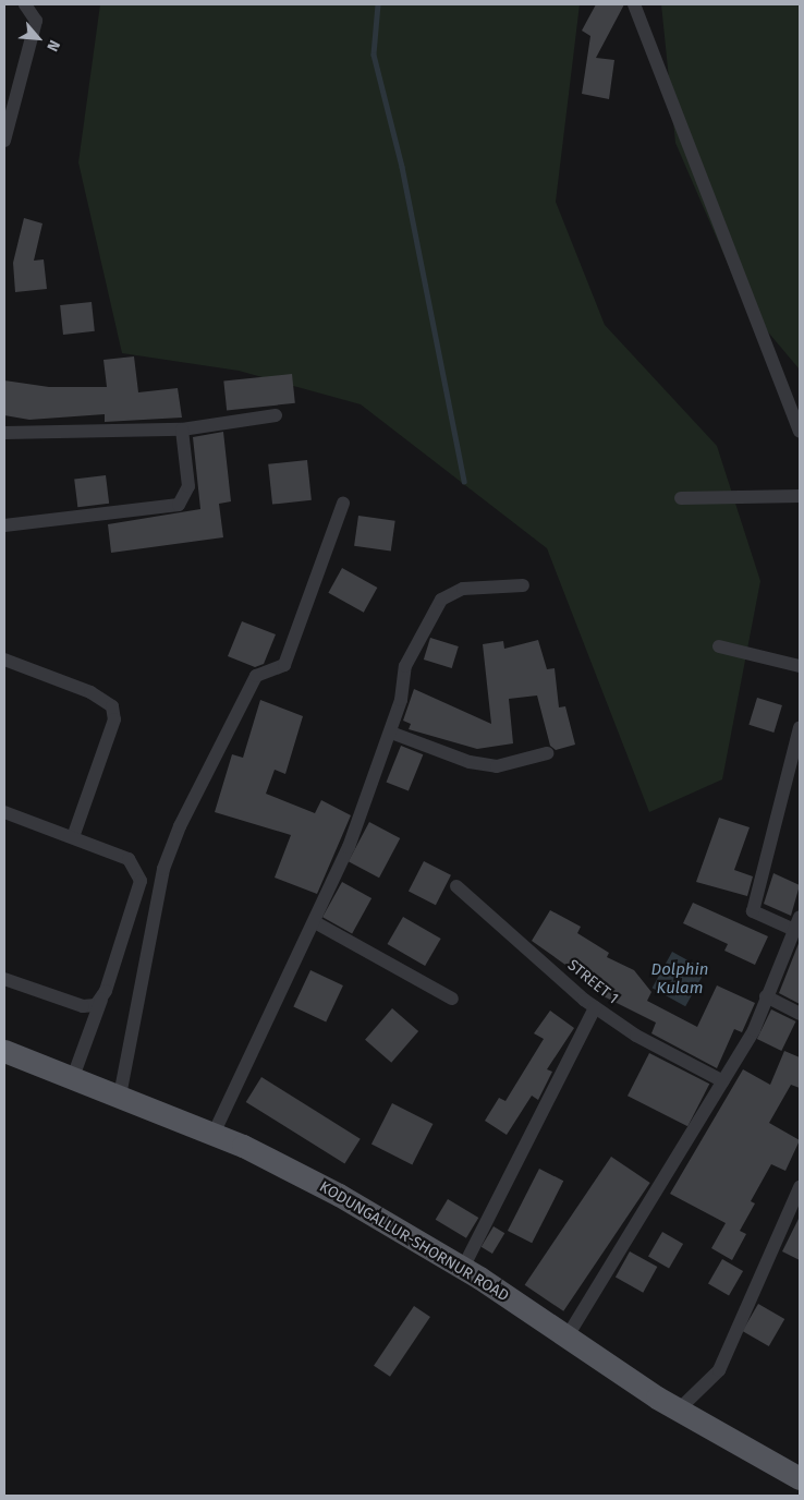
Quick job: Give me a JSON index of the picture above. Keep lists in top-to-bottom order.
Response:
{
  "streets": {
    "main road": ["KODUNGALLUR-SHORNUR ROAD"],
    "street": ["STREET 1"]
  },
  "water": ["Dolphin Kulam"],
  "north": "bottom right"
}
